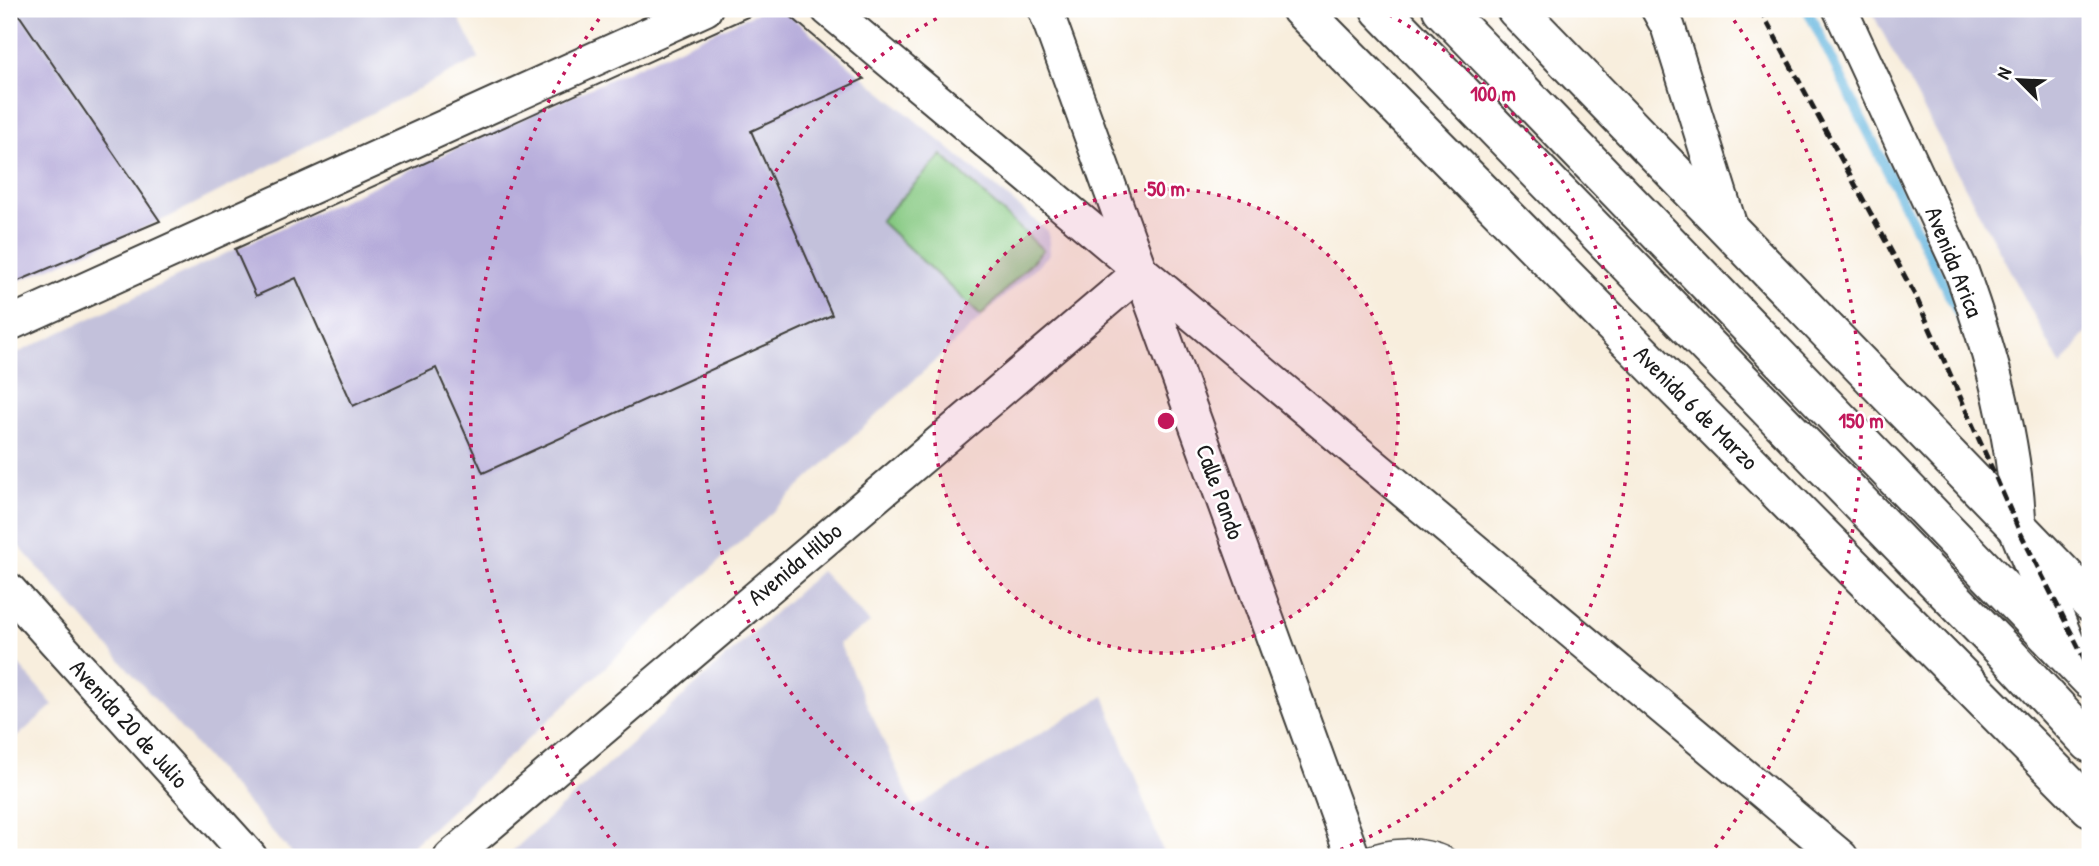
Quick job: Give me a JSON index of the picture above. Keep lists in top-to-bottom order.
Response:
{
  "streets": {
    "main road": ["Avenida 6 de Marzo"],
    "street": [
      "Avenida Arica",
      "Calle Pando",
      "Avenida Hilbo",
      "Avenida 20 de Julio"
    ]
  },
  "crossings": [
    ["Calle Pando", "Avenida Hilbo"]
  ],
  "north": "top left",
  "rings": ["100 m", "50 m", "150 m"]
}
